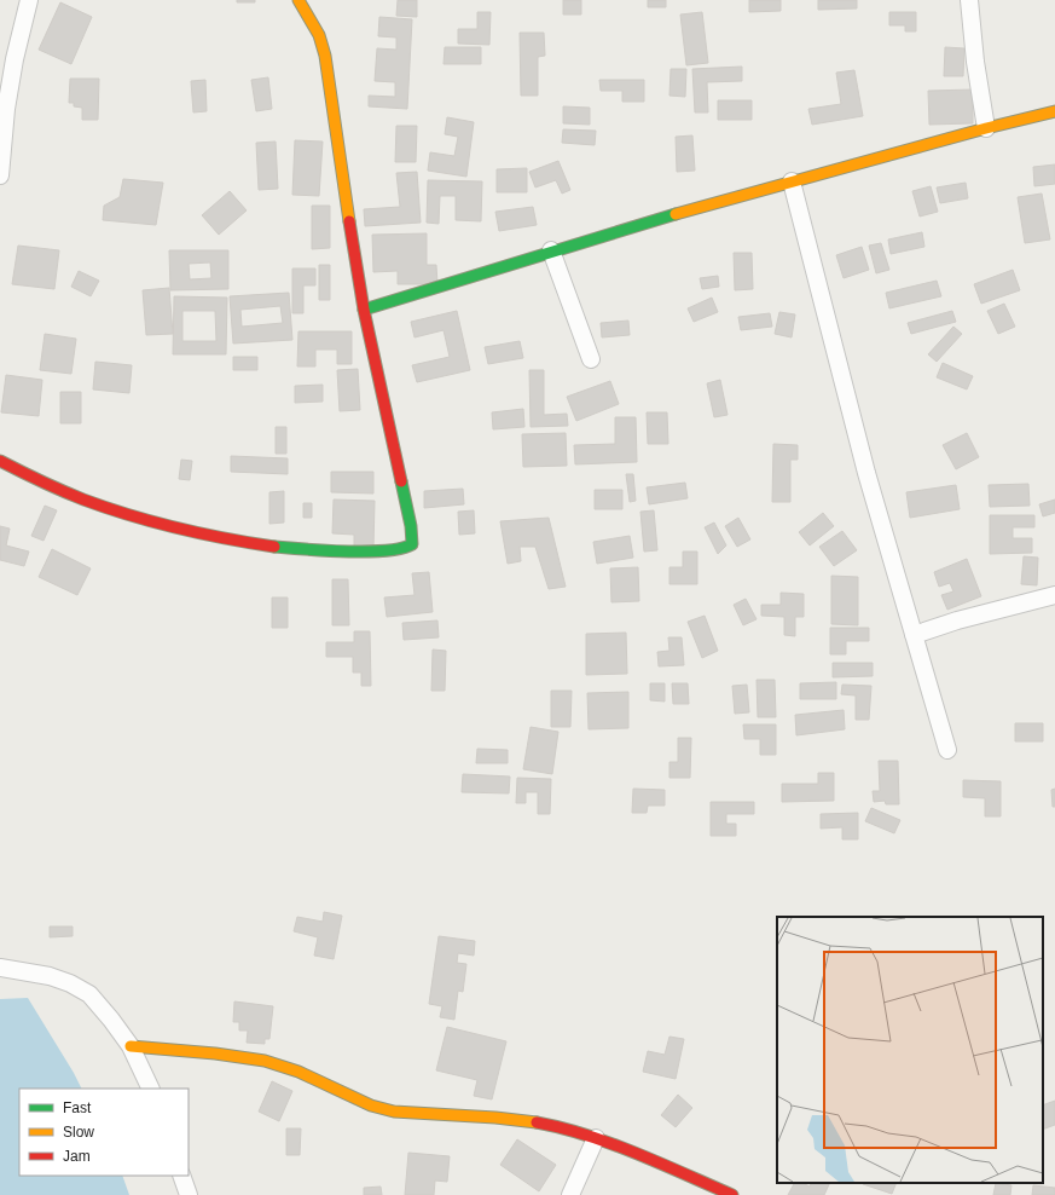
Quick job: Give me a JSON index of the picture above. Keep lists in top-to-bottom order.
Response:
{
  "legend": ["Fast", "Slow", "Jam"]
}
